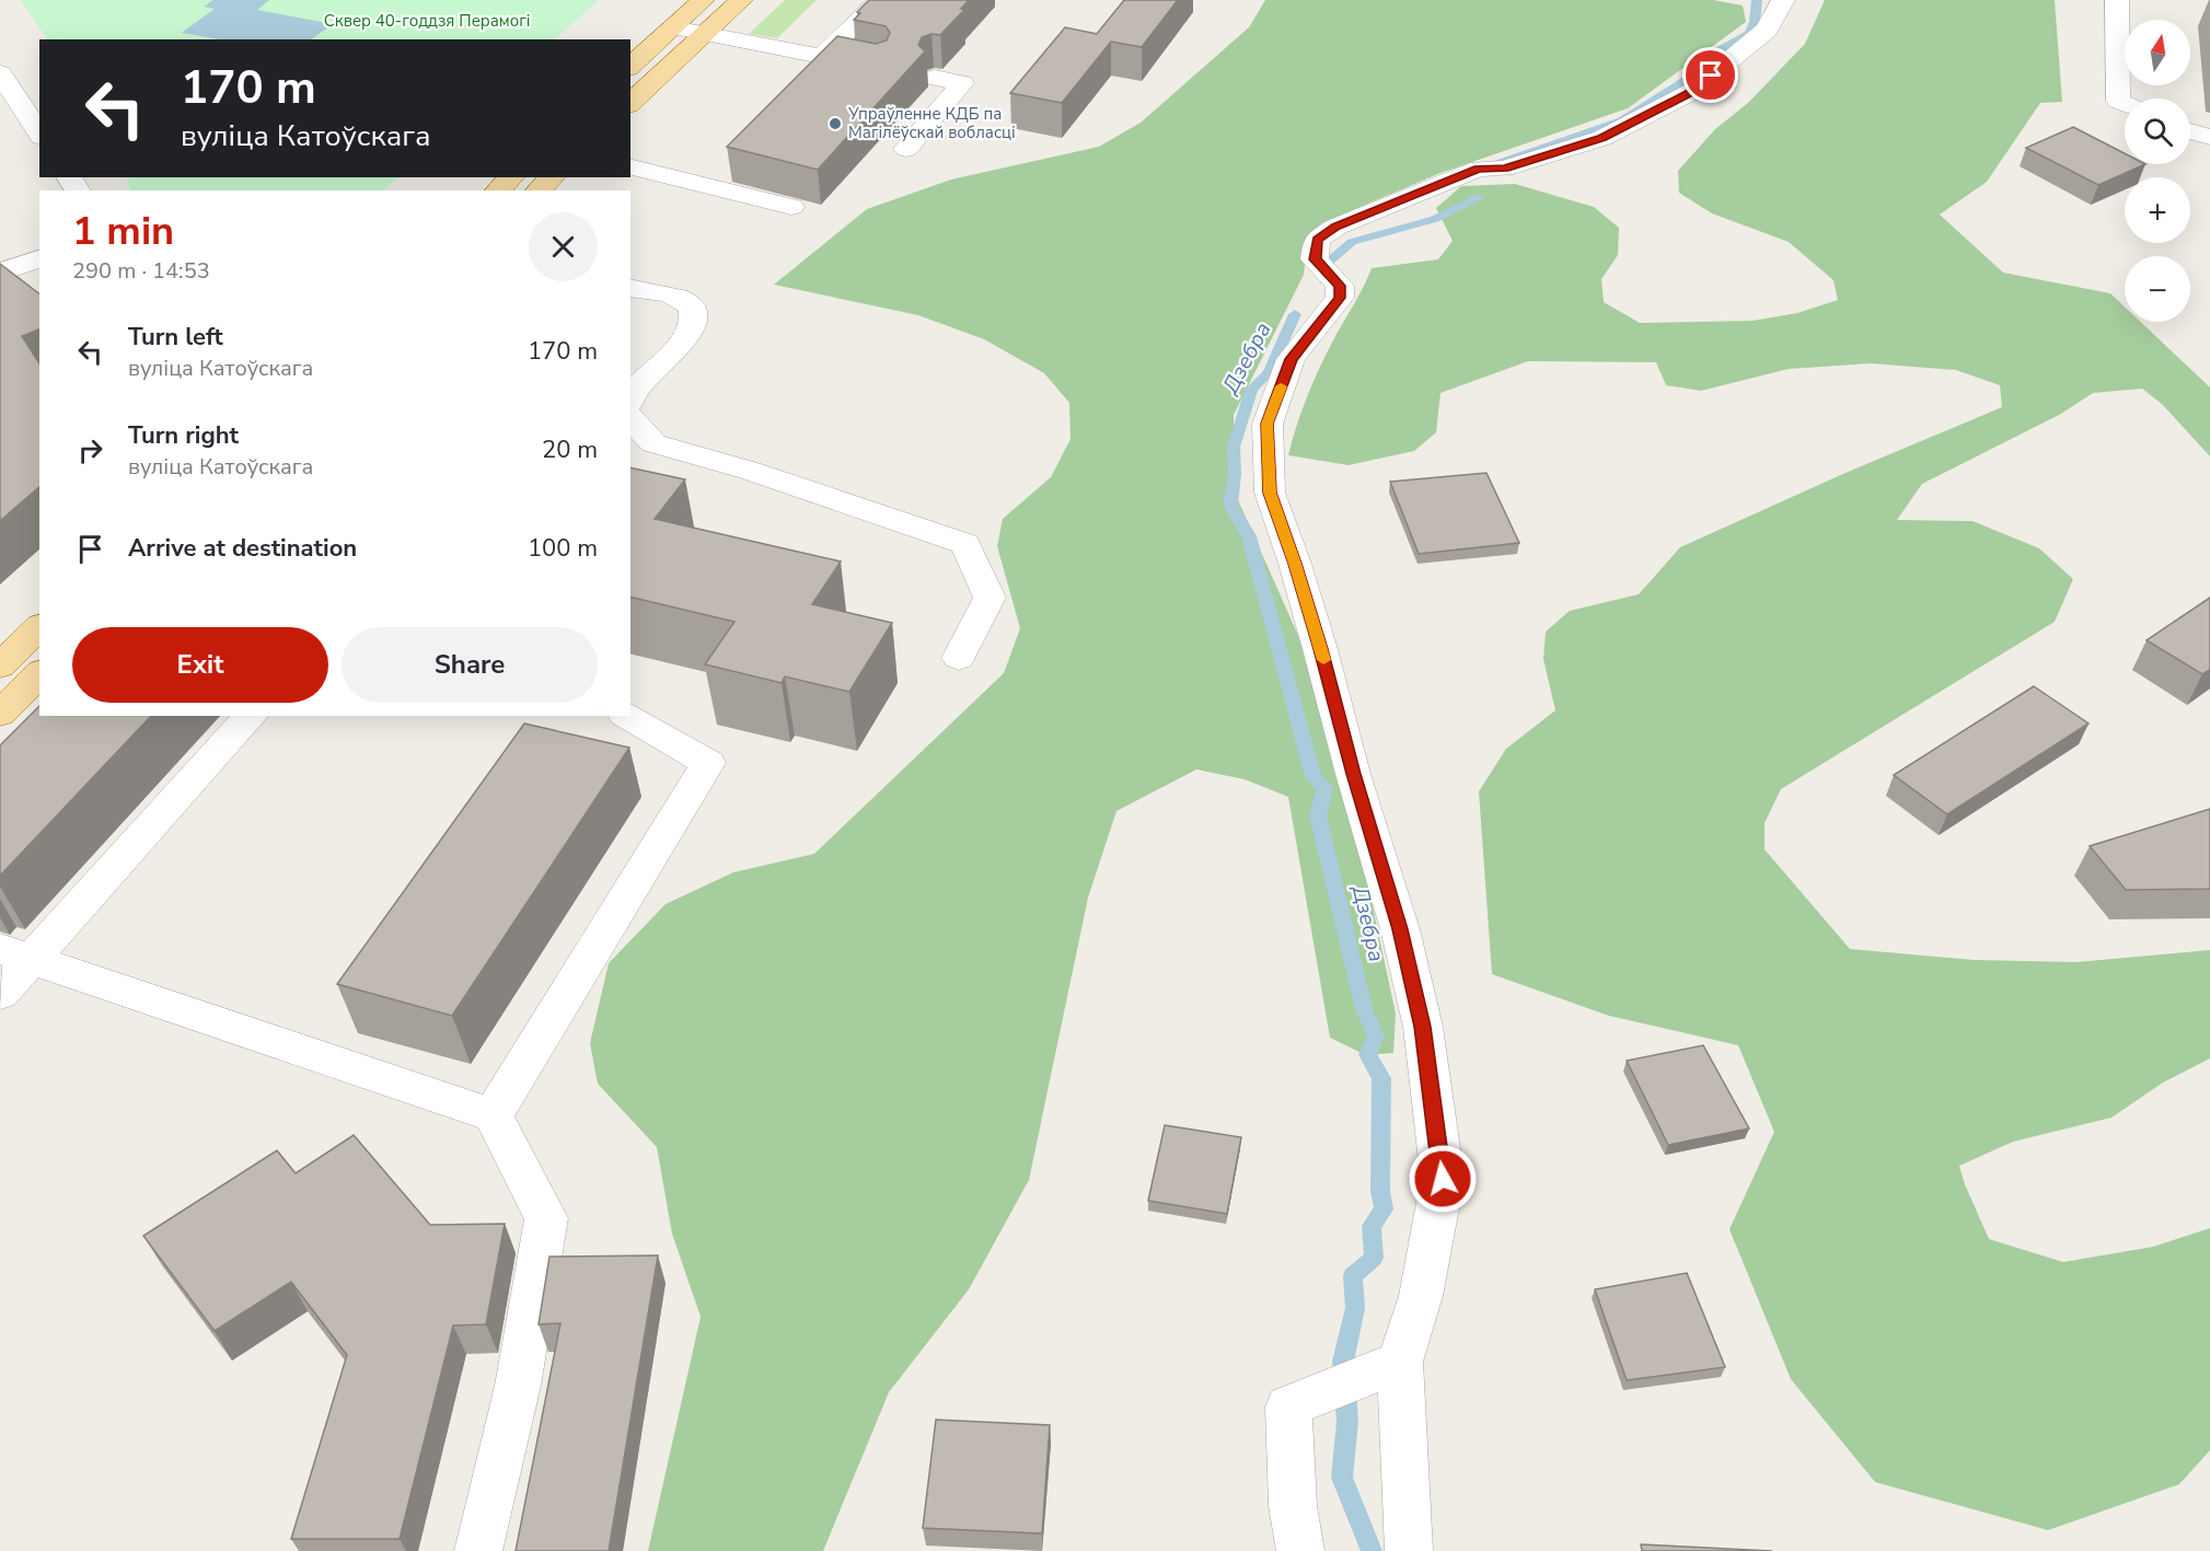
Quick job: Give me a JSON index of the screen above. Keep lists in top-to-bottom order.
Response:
{
  "water": ["Дзебра"],
  "parks": ["Сквер 40-годдзя Перамогі"],
  "places": ["Упраўленне КДБ па Магілёўскай вобласці"],
  "north": "top",
  "page": {
    "map_buttons": ["+", "−"],
    "turn": ["170 m", "вуліца Катоўскага"],
    "heading": ["1 min", "290 m · 14:53"],
    "list": [
      {
        "name": "Turn left",
        "note": "вуліца Катоўскага",
        "value": "170 m"
      },
      {
        "name": "Turn right",
        "note": "вуліца Катоўскага",
        "value": "20 m"
      },
      {
        "name": "Arrive at destination",
        "value": "100 m"
      }
    ],
    "buttons": ["Exit", "Share"]
  }
}
